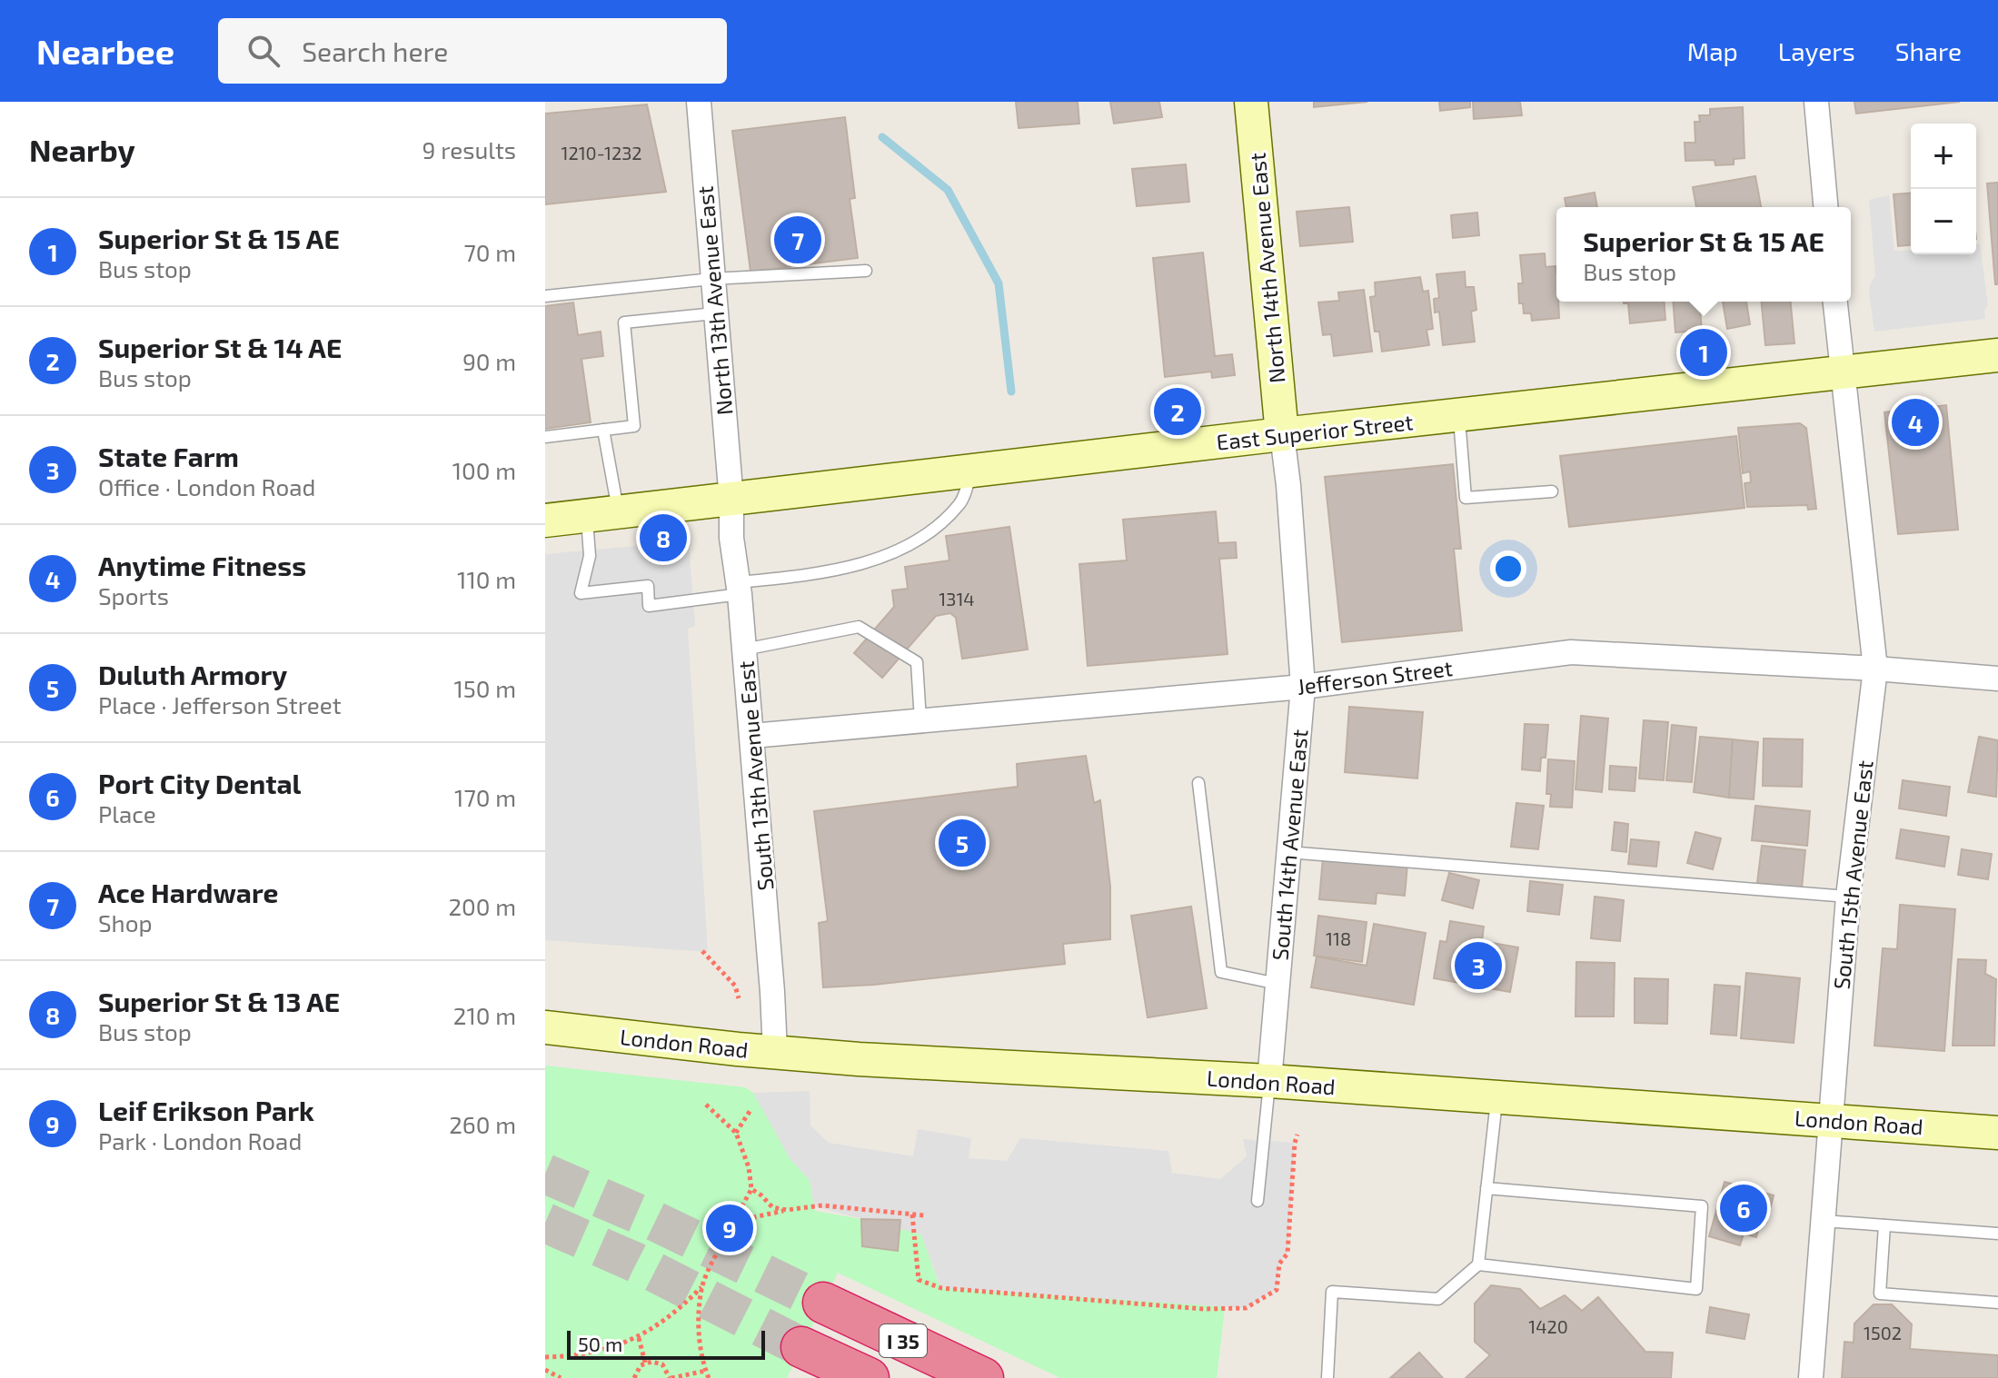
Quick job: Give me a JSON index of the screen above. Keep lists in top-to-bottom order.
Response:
{
  "streets": {
    "highway": ["I 35"],
    "street": [
      "North 14th Avenue East",
      "North 13th Avenue East",
      "East Superior Street",
      "Jefferson Street",
      "South 13th Avenue East",
      "South 14th Avenue East",
      "South 15th Avenue East",
      "London Road"
    ]
  },
  "crossings": [
    ["North 14th Avenue East", "East Superior Street"],
    ["North 14th Avenue East", "South 14th Avenue East"],
    ["North 13th Avenue East", "East Superior Street"],
    ["North 13th Avenue East", "South 13th Avenue East"],
    ["East Superior Street", "South 13th Avenue East"],
    ["East Superior Street", "South 14th Avenue East"],
    ["East Superior Street", "South 15th Avenue East"],
    ["Jefferson Street", "South 13th Avenue East"],
    ["Jefferson Street", "South 14th Avenue East"],
    ["Jefferson Street", "South 15th Avenue East"],
    ["South 13th Avenue East", "London Road"],
    ["South 14th Avenue East", "London Road"],
    ["South 15th Avenue East", "London Road"]
  ],
  "house_numbers": [
    "1210-1232",
    "1314",
    "118",
    "1420",
    "1502"
  ],
  "scale_bar": "50 m",
  "page": {
    "header": "Nearbee",
    "search": "Search here",
    "nav": ["Map", "Layers", "Share"],
    "heading": ["Nearby", "9 results"],
    "map_buttons": ["+", "−"],
    "list": [
      {
        "mark": "1",
        "name": "Superior St & 15 AE",
        "note": "Bus stop",
        "value": "70 m"
      },
      {
        "mark": "2",
        "name": "Superior St & 14 AE",
        "note": "Bus stop",
        "value": "90 m"
      },
      {
        "mark": "3",
        "name": "State Farm",
        "note": "Office · London Road",
        "value": "100 m"
      },
      {
        "mark": "4",
        "name": "Anytime Fitness",
        "note": "Sports",
        "value": "110 m"
      },
      {
        "mark": "5",
        "name": "Duluth Armory",
        "note": "Place · Jefferson Street",
        "value": "150 m"
      },
      {
        "mark": "6",
        "name": "Port City Dental",
        "note": "Place",
        "value": "170 m"
      },
      {
        "mark": "7",
        "name": "Ace Hardware",
        "note": "Shop",
        "value": "200 m"
      },
      {
        "mark": "8",
        "name": "Superior St & 13 AE",
        "note": "Bus stop",
        "value": "210 m"
      },
      {
        "mark": "9",
        "name": "Leif Erikson Park",
        "note": "Park · London Road",
        "value": "260 m"
      }
    ],
    "popup": ["Superior St & 15 AE", "Bus stop"],
    "pins": [
      "7",
      "1",
      "2",
      "4",
      "8",
      "5",
      "3",
      "6",
      "9"
    ],
    "scale": "50 m"
  }
}
